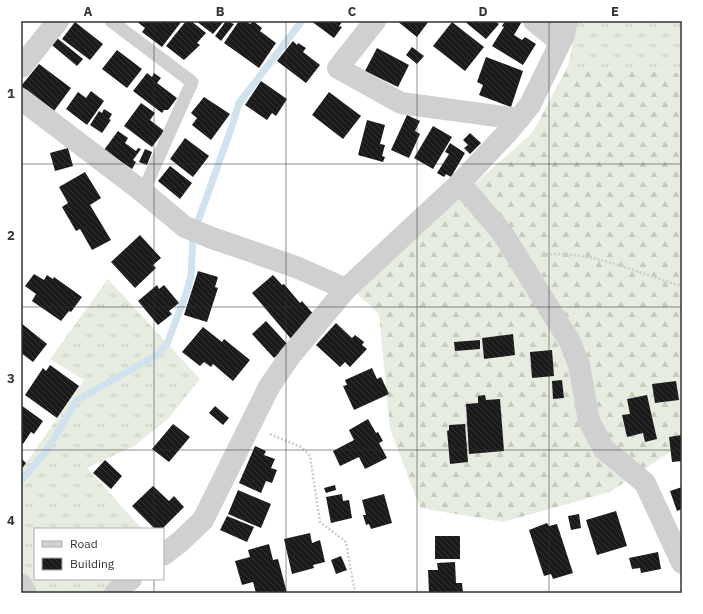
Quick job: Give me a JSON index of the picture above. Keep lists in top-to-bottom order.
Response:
{
  "legend": ["Road", "Building"],
  "grid": {
    "columns": [
      "A",
      "B",
      "C",
      "D",
      "E"
    ],
    "rows": [
      "1",
      "2",
      "3",
      "4"
    ]
  }
}
